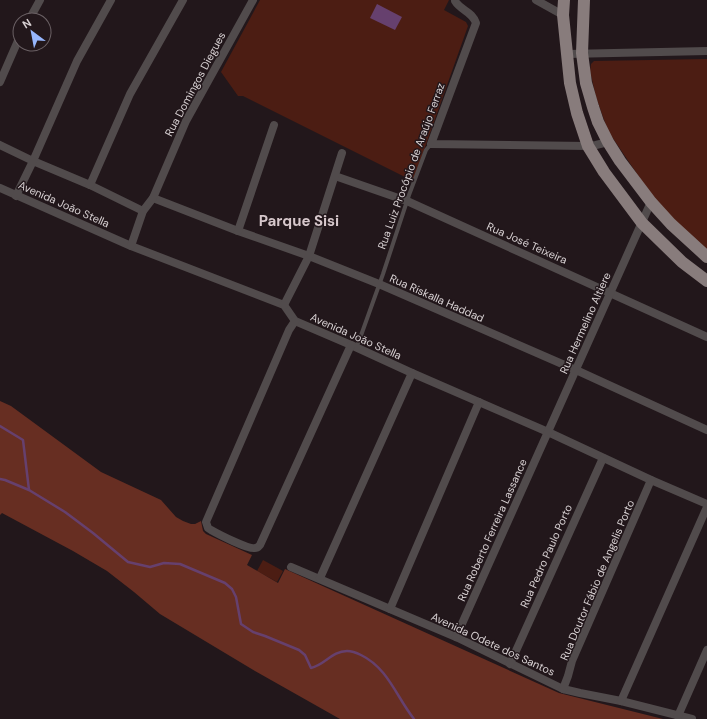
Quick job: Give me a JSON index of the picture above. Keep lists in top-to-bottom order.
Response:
{
  "streets": {
    "street": [
      "Rua Domingos Diegues",
      "Rua Luiz Procópio de Araújo Ferraz",
      "Avenida João Stella",
      "Rua José Teixeira",
      "Rua Riskalla Haddad",
      "Rua Hermelino Altiere",
      "Rua Roberto Ferreira Lassance",
      "Rua Pedro Paulo Porto",
      "Rua Doutor Fábio de Angelis Porto",
      "Avenida Odete dos Santos"
    ]
  },
  "crossings": [
    ["Rua Domingos Diegues", "Avenida João Stella"],
    ["Rua Domingos Diegues", "Rua Riskalla Haddad"],
    ["Rua Luiz Procópio de Araújo Ferraz", "Avenida João Stella"],
    ["Rua Luiz Procópio de Araújo Ferraz", "Rua José Teixeira"],
    ["Rua Luiz Procópio de Araújo Ferraz", "Rua Riskalla Haddad"],
    ["Avenida João Stella", "Rua Hermelino Altiere"],
    ["Avenida João Stella", "Rua Roberto Ferreira Lassance"],
    ["Avenida João Stella", "Rua Pedro Paulo Porto"],
    ["Avenida João Stella", "Rua Doutor Fábio de Angelis Porto"],
    ["Rua José Teixeira", "Rua Hermelino Altiere"],
    ["Rua Riskalla Haddad", "Rua Hermelino Altiere"],
    ["Rua Hermelino Altiere", "Rua Roberto Ferreira Lassance"],
    ["Rua Roberto Ferreira Lassance", "Avenida Odete dos Santos"],
    ["Rua Pedro Paulo Porto", "Avenida Odete dos Santos"],
    ["Rua Doutor Fábio de Angelis Porto", "Avenida Odete dos Santos"]
  ],
  "districts": ["Parque Sisi"],
  "north": "top left"
}
